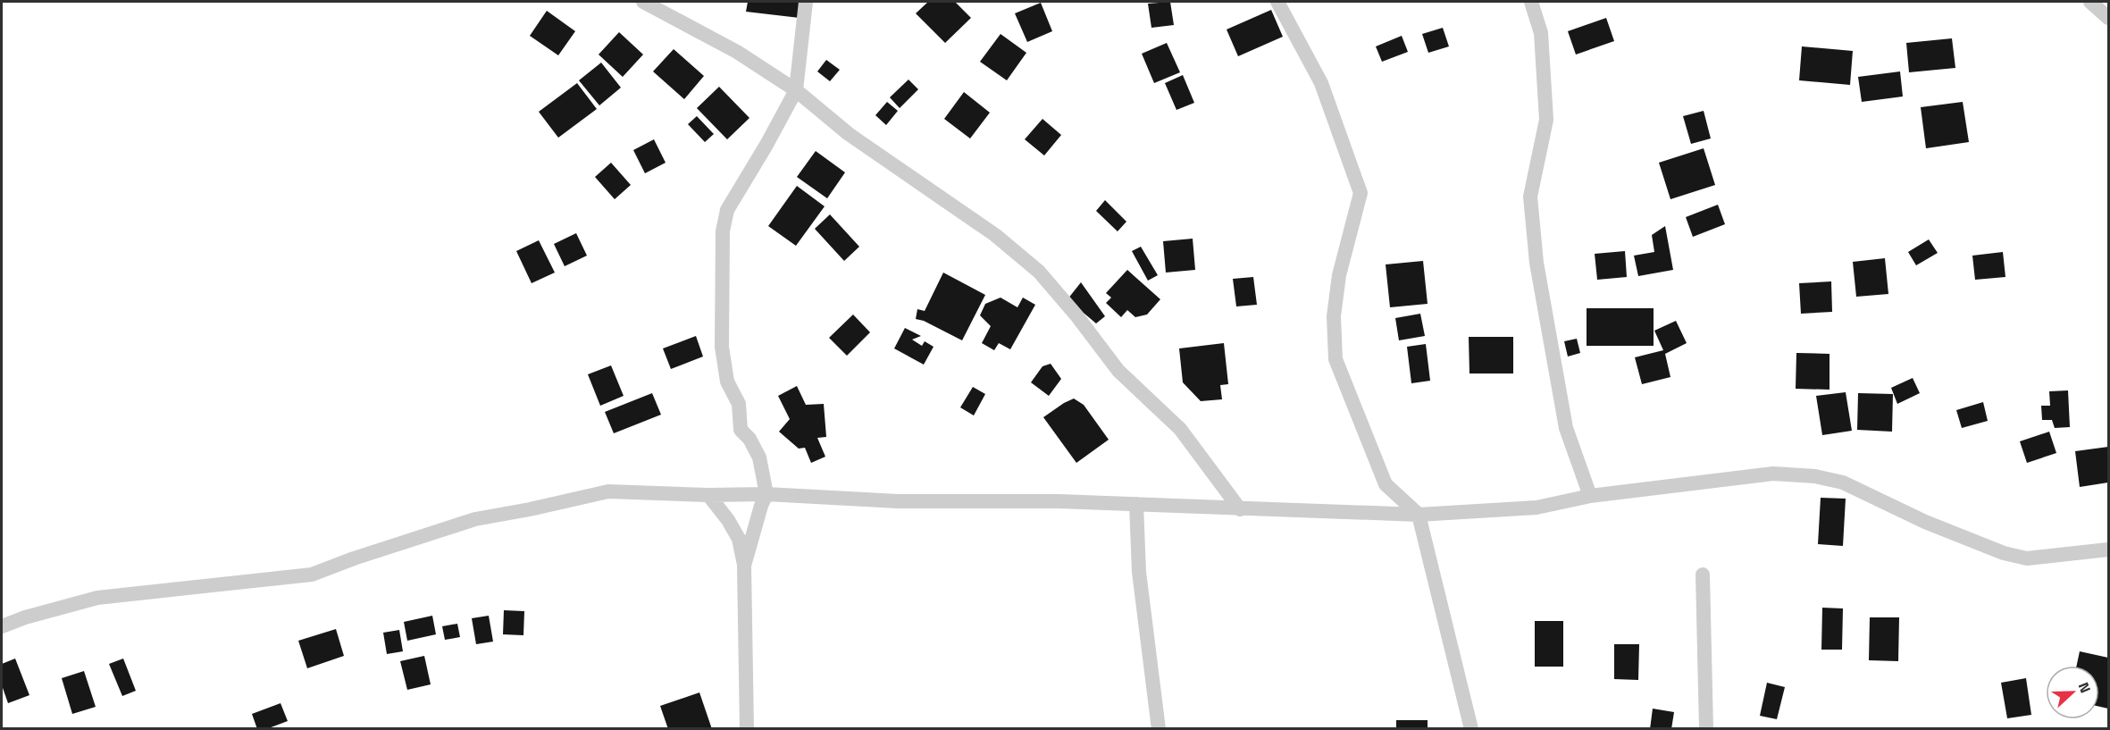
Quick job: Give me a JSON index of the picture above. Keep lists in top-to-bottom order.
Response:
{
  "north": "right"
}
